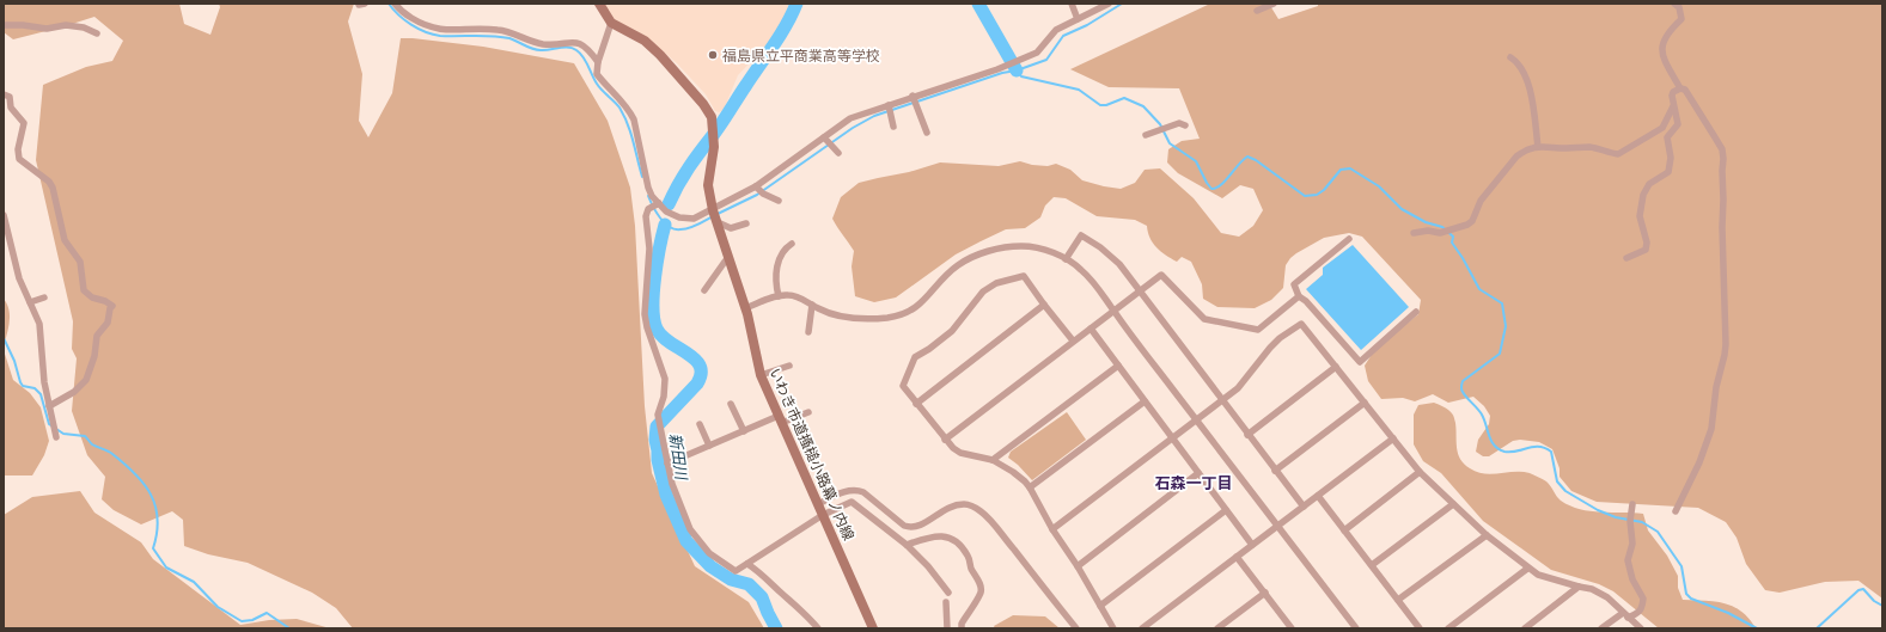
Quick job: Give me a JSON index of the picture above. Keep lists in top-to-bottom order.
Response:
{
  "streets": {
    "street": ["いわき市道搔槌小路幕ノ内線"]
  },
  "districts": ["石森一丁目"],
  "water": ["新田川"],
  "places": ["福島県立平商業高等学校"]
}
